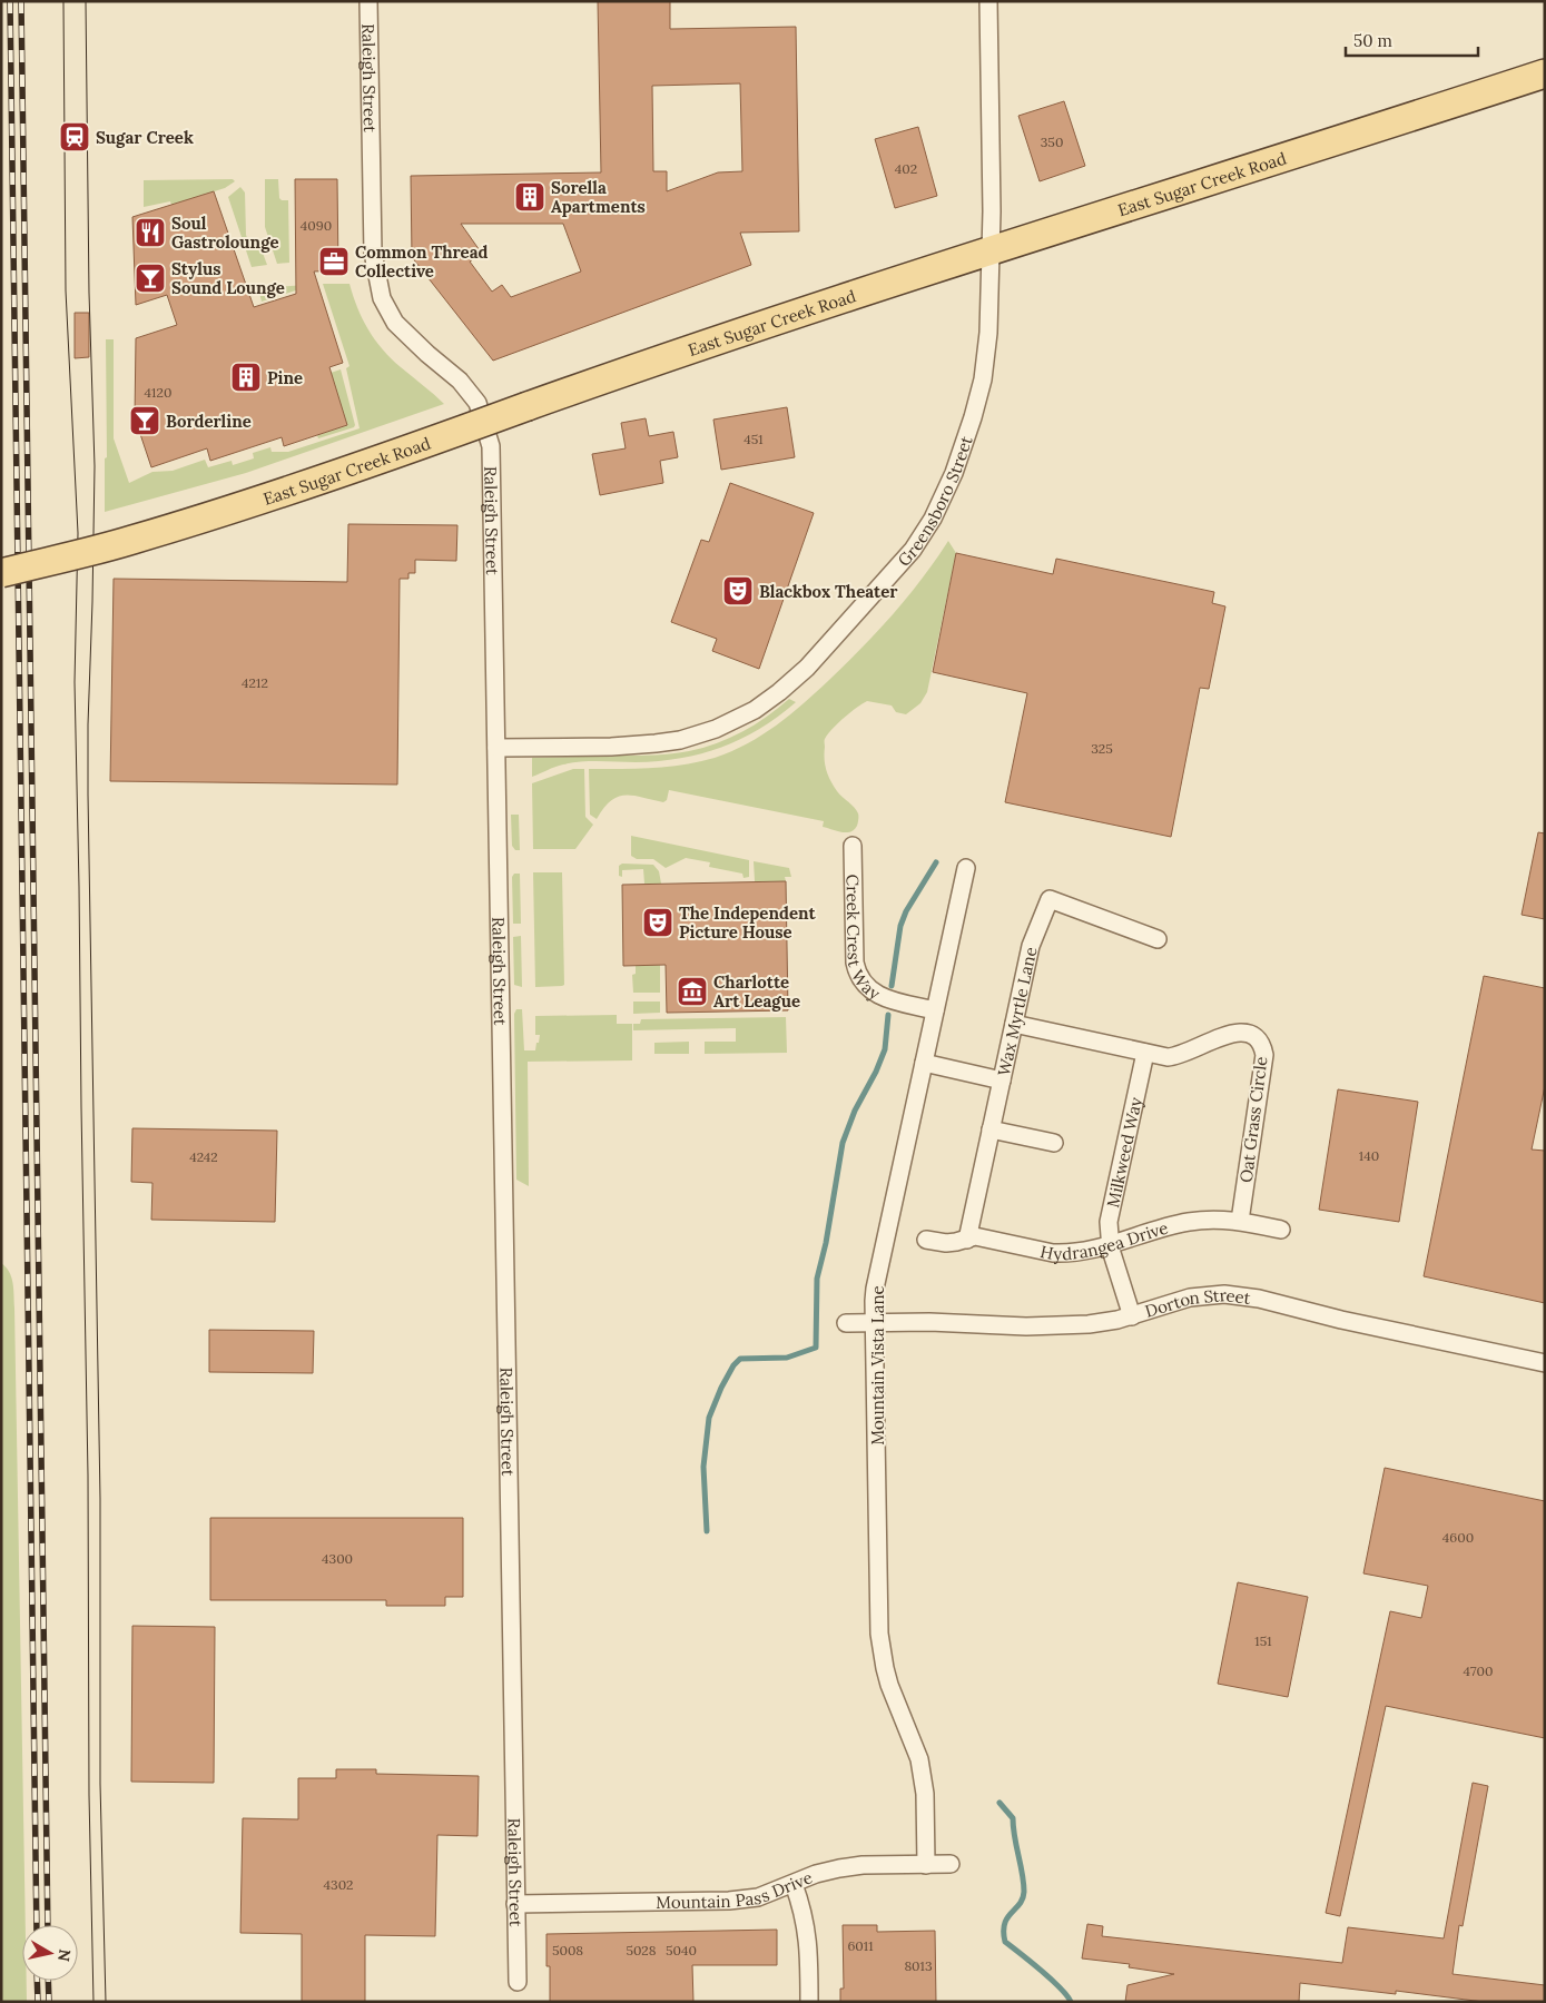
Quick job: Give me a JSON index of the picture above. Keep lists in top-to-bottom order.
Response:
{
  "streets": {
    "main road": ["East Sugar Creek Road"],
    "street": [
      "Raleigh Street",
      "Greensboro Street",
      "Creek Crest Way",
      "Wax Myrtle Lane",
      "Oat Grass Circle",
      "Milkweed Way",
      "Hydrangea Drive",
      "Dorton Street",
      "Mountain Vista Lane",
      "Mountain Pass Drive"
    ]
  },
  "crossings": [
    ["Raleigh Street", "Greensboro Street"],
    ["Raleigh Street", "Mountain Pass Drive"],
    ["East Sugar Creek Road", "Greensboro Street"],
    ["Creek Crest Way", "Mountain Vista Lane"],
    ["Wax Myrtle Lane", "Oat Grass Circle"],
    ["Wax Myrtle Lane", "Hydrangea Drive"],
    ["Oat Grass Circle", "Milkweed Way"],
    ["Oat Grass Circle", "Hydrangea Drive"],
    ["Milkweed Way", "Hydrangea Drive"],
    ["Milkweed Way", "Dorton Street"],
    ["Dorton Street", "Mountain Vista Lane"],
    ["Mountain Vista Lane", "Mountain Pass Drive"]
  ],
  "places": {
    "station": ["Sugar Creek"],
    "building": ["Sorella Apartments", "Pine"],
    "restaurant": ["Soul Gastrolounge"],
    "office": ["Common Thread Collective"],
    "bar": ["Stylus Sound Lounge", "Borderline"],
    "theatre": ["Blackbox Theater", "The Independent Picture House"],
    "museum": ["Charlotte Art League"]
  },
  "house_numbers": [
    "350",
    "402",
    "4090",
    "4120",
    "451",
    "4212",
    "325",
    "140",
    "4242",
    "4600",
    "4300",
    "151",
    "4700",
    "4302",
    "6011",
    "5008",
    "5028",
    "5040",
    "8013"
  ],
  "scale_bar": "50 m",
  "north": "right"
}
